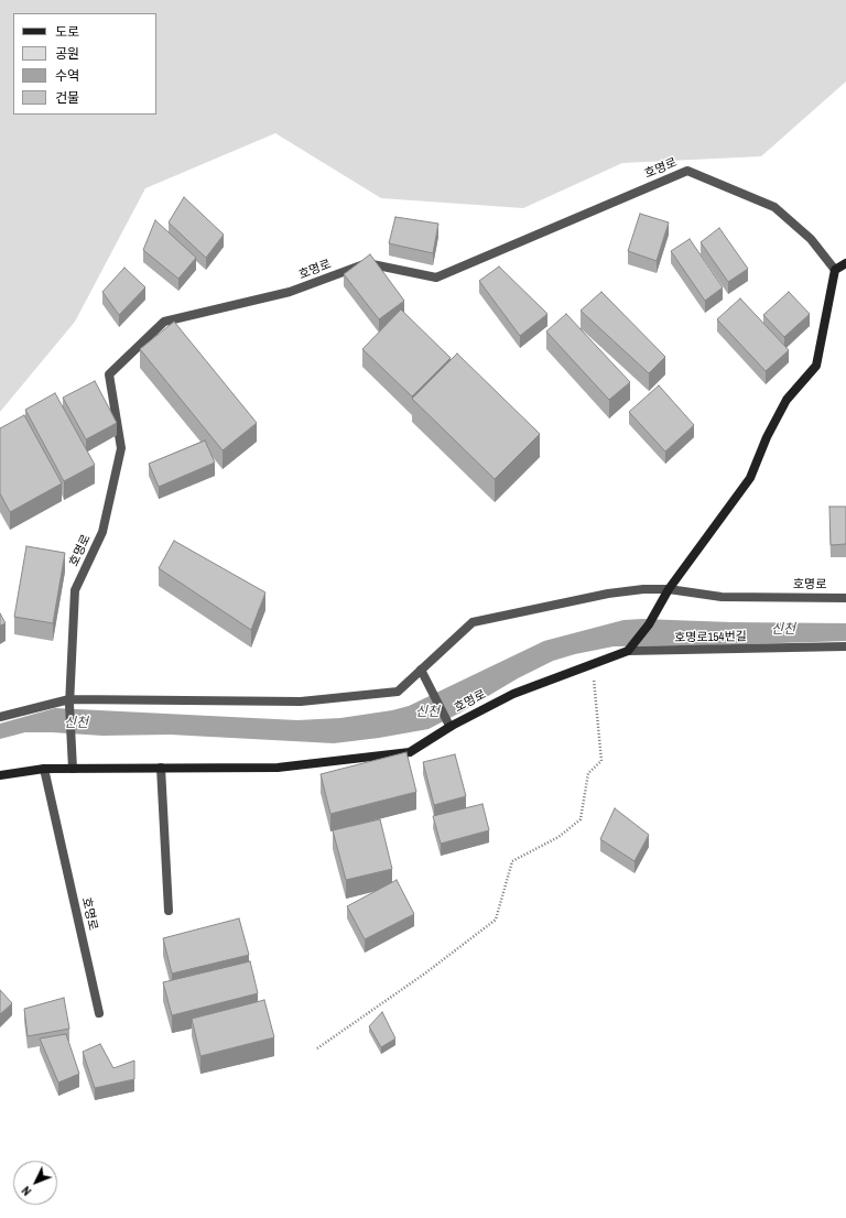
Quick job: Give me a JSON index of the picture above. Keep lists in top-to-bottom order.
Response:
{
  "streets": {
    "street": ["호명로", "호명로154번길"]
  },
  "crossings": [
    ["호명로", "호명로154번길"]
  ],
  "water": ["신천"],
  "legend": [
    "도로",
    "공원",
    "수역",
    "건물"
  ],
  "north": "bottom left"
}
